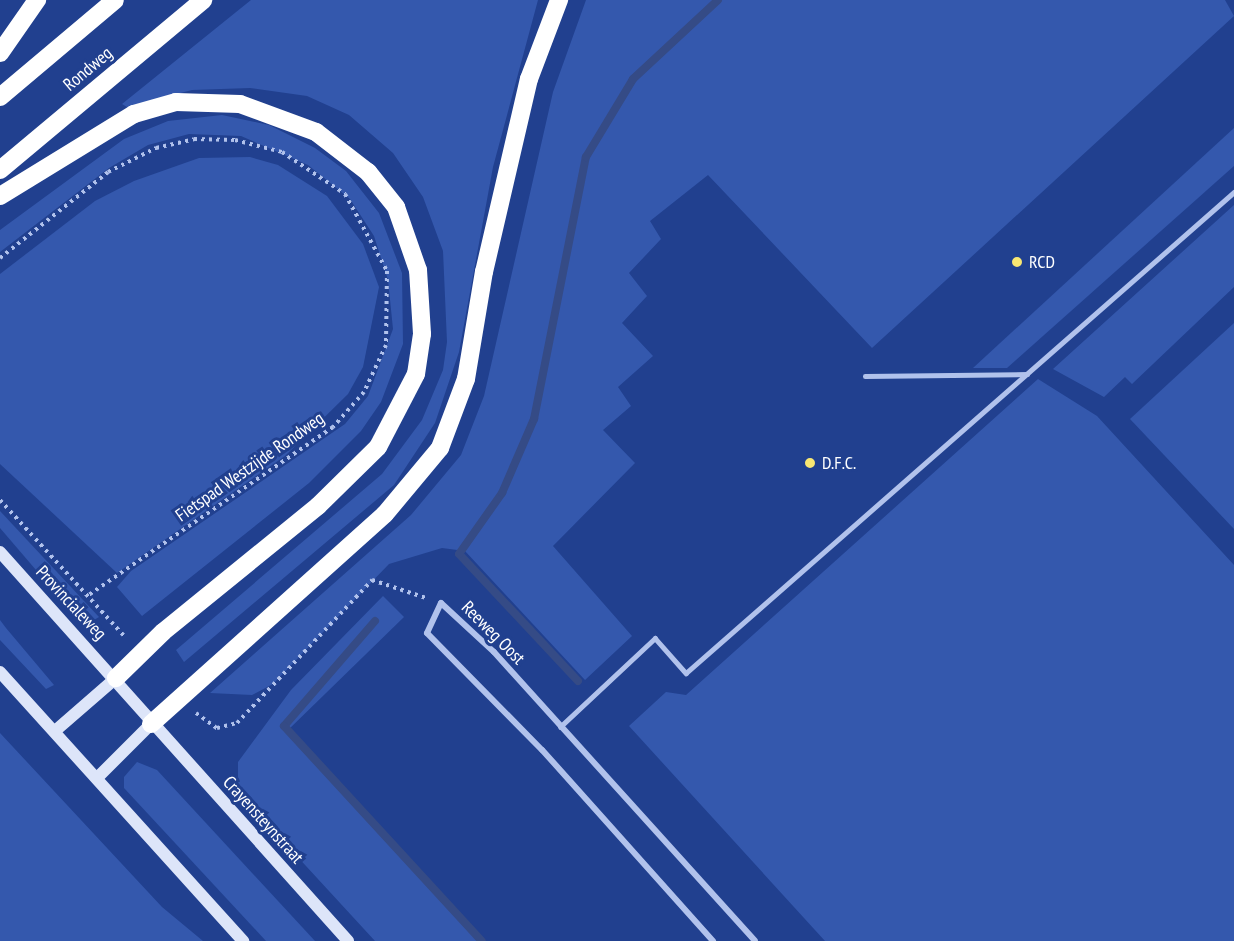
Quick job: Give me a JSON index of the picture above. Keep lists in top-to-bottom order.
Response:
{
  "streets": {
    "highway": ["Rondweg"],
    "main road": ["Provincialeweg", "Crayensteynstraat"],
    "street": ["Reeweg Oost"],
    "path": ["Fietspad Westzijde Rondweg"]
  },
  "crossings": [
    ["Provincialeweg", "Crayensteynstraat"]
  ],
  "places": ["RCD", "D.F.C."]
}
